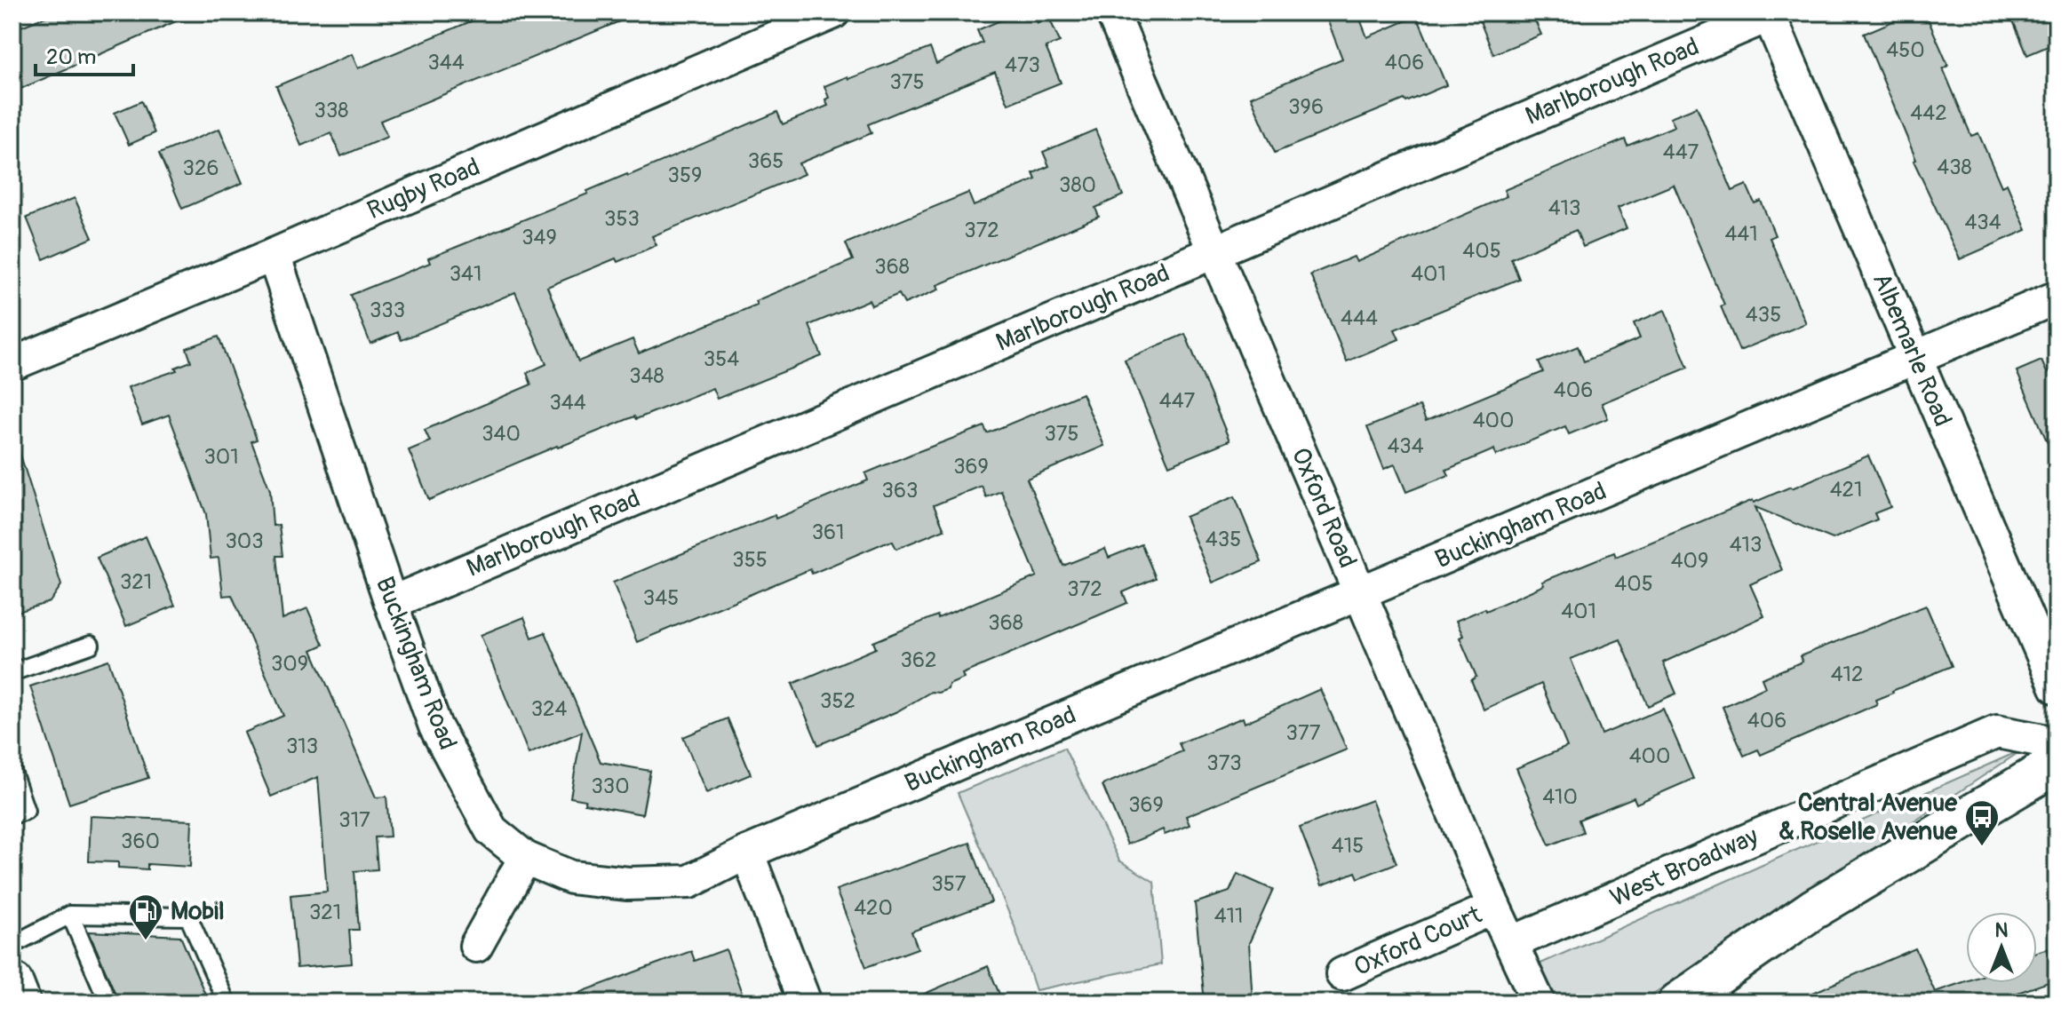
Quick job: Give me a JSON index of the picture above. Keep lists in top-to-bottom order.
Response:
{
  "streets": {
    "main road": ["West Broadway"],
    "street": [
      "Marlborough Road",
      "Rugby Road",
      "Albemarle Road",
      "Oxford Road",
      "Buckingham Road",
      "Oxford Court"
    ]
  },
  "crossings": [
    ["Marlborough Road", "Albemarle Road"],
    ["Marlborough Road", "Oxford Road"],
    ["Marlborough Road", "Buckingham Road"],
    ["Rugby Road", "Buckingham Road"],
    ["Albemarle Road", "Buckingham Road"],
    ["Oxford Road", "Buckingham Road"],
    ["Oxford Road", "West Broadway"],
    ["Oxford Road", "Oxford Court"]
  ],
  "places": {
    "bus stop": ["Central Avenue & Roselle Avenue"],
    "fuel station": ["Mobil"]
  },
  "house_numbers": [
    "450",
    "344",
    "406",
    "473",
    "375",
    "396",
    "338",
    "442",
    "447",
    "365",
    "438",
    "326",
    "359",
    "380",
    "413",
    "353",
    "434",
    "372",
    "441",
    "349",
    "405",
    "368",
    "341",
    "401",
    "333",
    "435",
    "444",
    "354",
    "348",
    "406",
    "447",
    "344",
    "400",
    "340",
    "375",
    "434",
    "301",
    "369",
    "421",
    "363",
    "361",
    "435",
    "303",
    "413",
    "355",
    "409",
    "321",
    "405",
    "372",
    "345",
    "401",
    "368",
    "362",
    "309",
    "412",
    "352",
    "324",
    "406",
    "377",
    "313",
    "400",
    "373",
    "330",
    "410",
    "369",
    "317",
    "360",
    "415",
    "357",
    "420",
    "321",
    "411"
  ],
  "scale_bar": "20 m",
  "north": "top"
}
